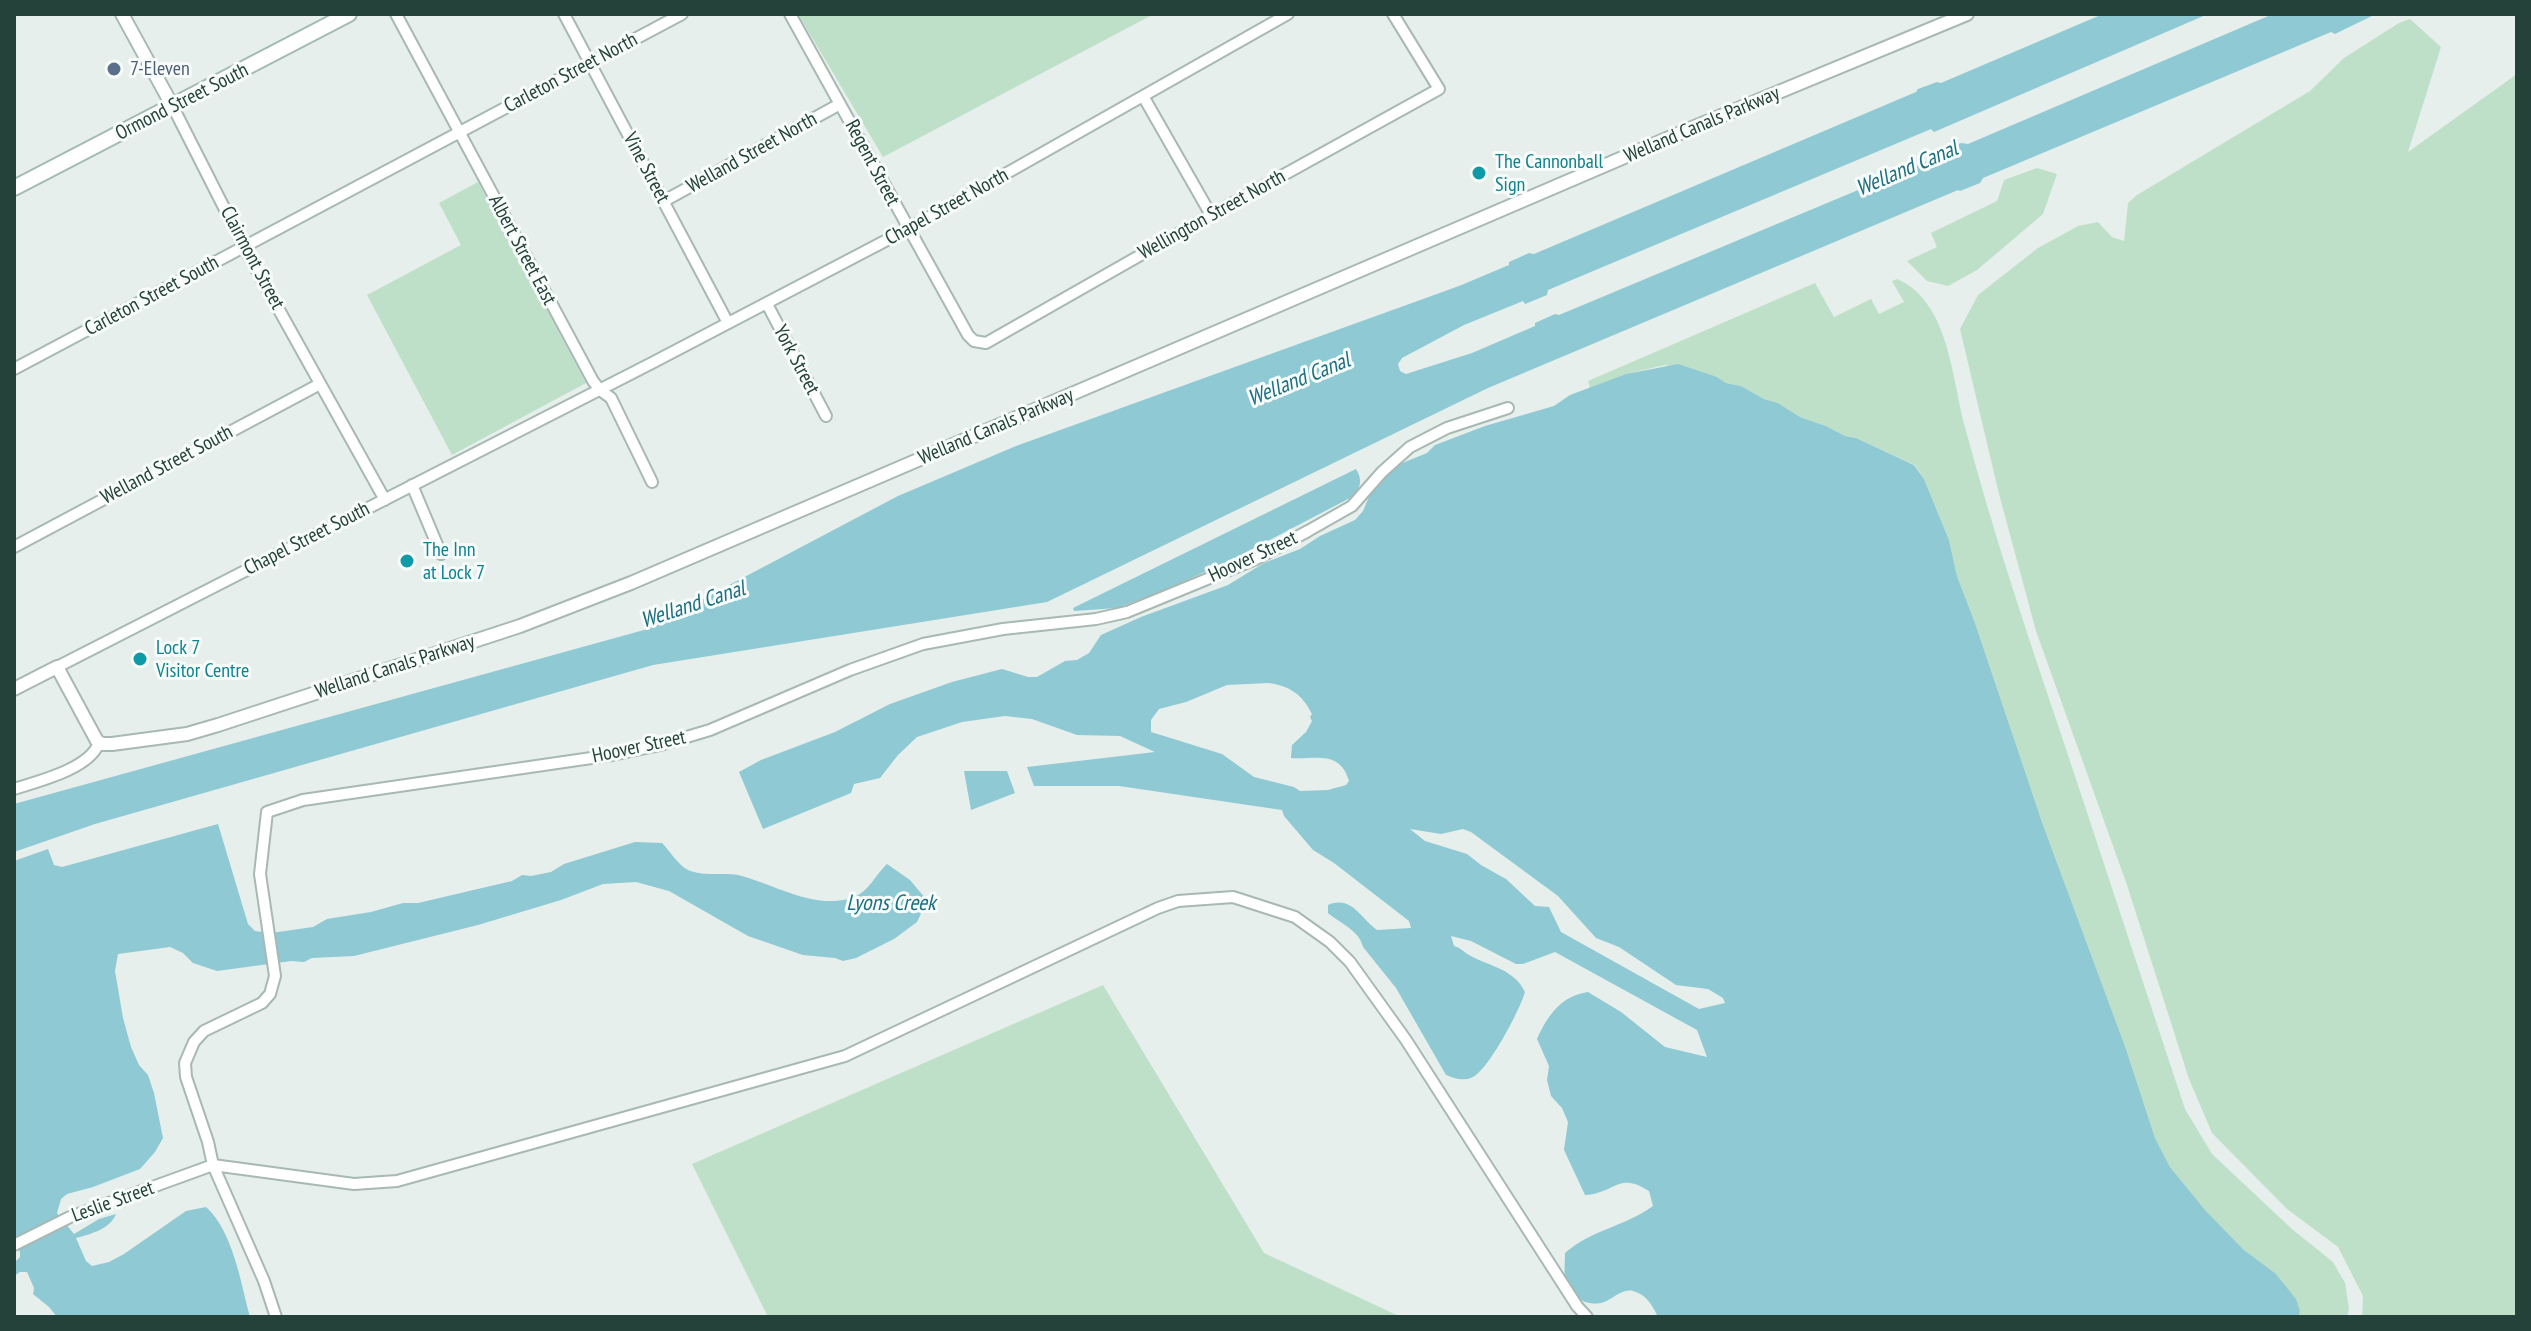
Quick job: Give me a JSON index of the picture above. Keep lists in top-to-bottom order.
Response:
{
  "streets": {
    "main road": ["Ormond Street South"],
    "street": [
      "Carleton Street North",
      "Welland Canals Parkway",
      "Welland Street North",
      "Regent Street",
      "Vine Street",
      "Chapel Street North",
      "Wellington Street North",
      "Albert Street East",
      "Clairmont Street",
      "Carleton Street South",
      "York Street",
      "Welland Street South",
      "Chapel Street South",
      "Hoover Street",
      "Leslie Street"
    ]
  },
  "crossings": [
    ["Carleton Street North", "Vine Street"],
    ["Carleton Street North", "Albert Street East"],
    ["Carleton Street North", "Carleton Street South"],
    ["Ormond Street South", "Clairmont Street"],
    ["Welland Street North", "Regent Street"],
    ["Welland Street North", "Vine Street"],
    ["Regent Street", "Chapel Street North"],
    ["Regent Street", "Wellington Street North"],
    ["Vine Street", "Chapel Street North"],
    ["Chapel Street North", "Albert Street East"],
    ["Chapel Street North", "York Street"],
    ["Chapel Street North", "Chapel Street South"],
    ["Albert Street East", "Carleton Street South"],
    ["Albert Street East", "Chapel Street South"],
    ["Clairmont Street", "Carleton Street South"],
    ["Clairmont Street", "Welland Street South"],
    ["Clairmont Street", "Chapel Street South"],
    ["Hoover Street", "Leslie Street"]
  ],
  "water": ["Welland Canal", "Lyons Creek"],
  "places": [
    "7-Eleven",
    "The Cannonball Sign",
    "The Inn at Lock 7",
    "Lock 7 Visitor Centre"
  ]
}
